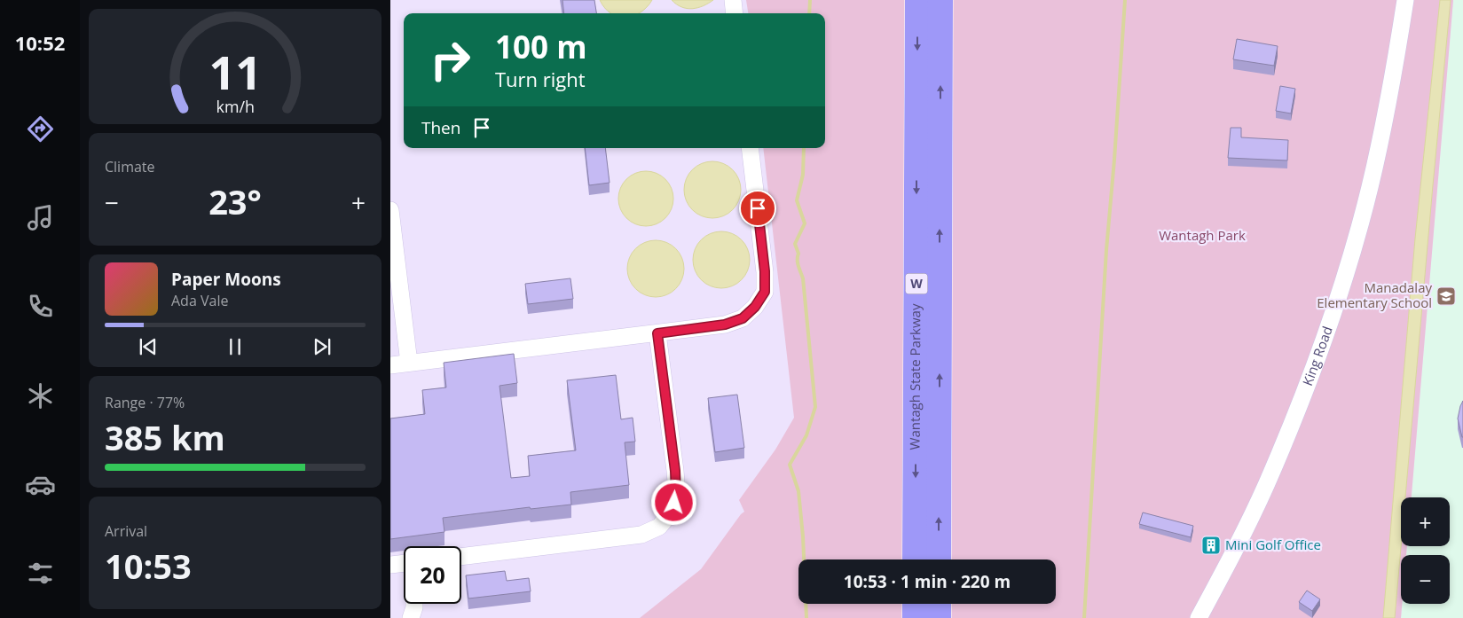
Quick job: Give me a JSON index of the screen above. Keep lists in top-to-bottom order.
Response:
{
  "streets": {
    "highway": ["W", "Wantagh State Parkway"],
    "street": ["King Road"]
  },
  "parks": ["Wantagh Park"],
  "places": {
    "school or university": ["Manadalay Elementary School"],
    "building": ["Mini Golf Office"]
  },
  "page": {
    "tabs": "10:52",
    "turn": ["100 m", "Turn right"],
    "then": "Then",
    "tile": [
      "Climate",
      ["Range · 77%", "385 km"],
      ["Arrival", "10:53"]
    ],
    "heat": ["−", "23°", "+"],
    "song": ["Paper Moons", "Ada Vale"],
    "map_buttons": ["+", "−"],
    "limit": "20",
    "trip": "10:53 · 1 min · 220 m",
    "gauge": ["11", "km/h"]
  }
}
